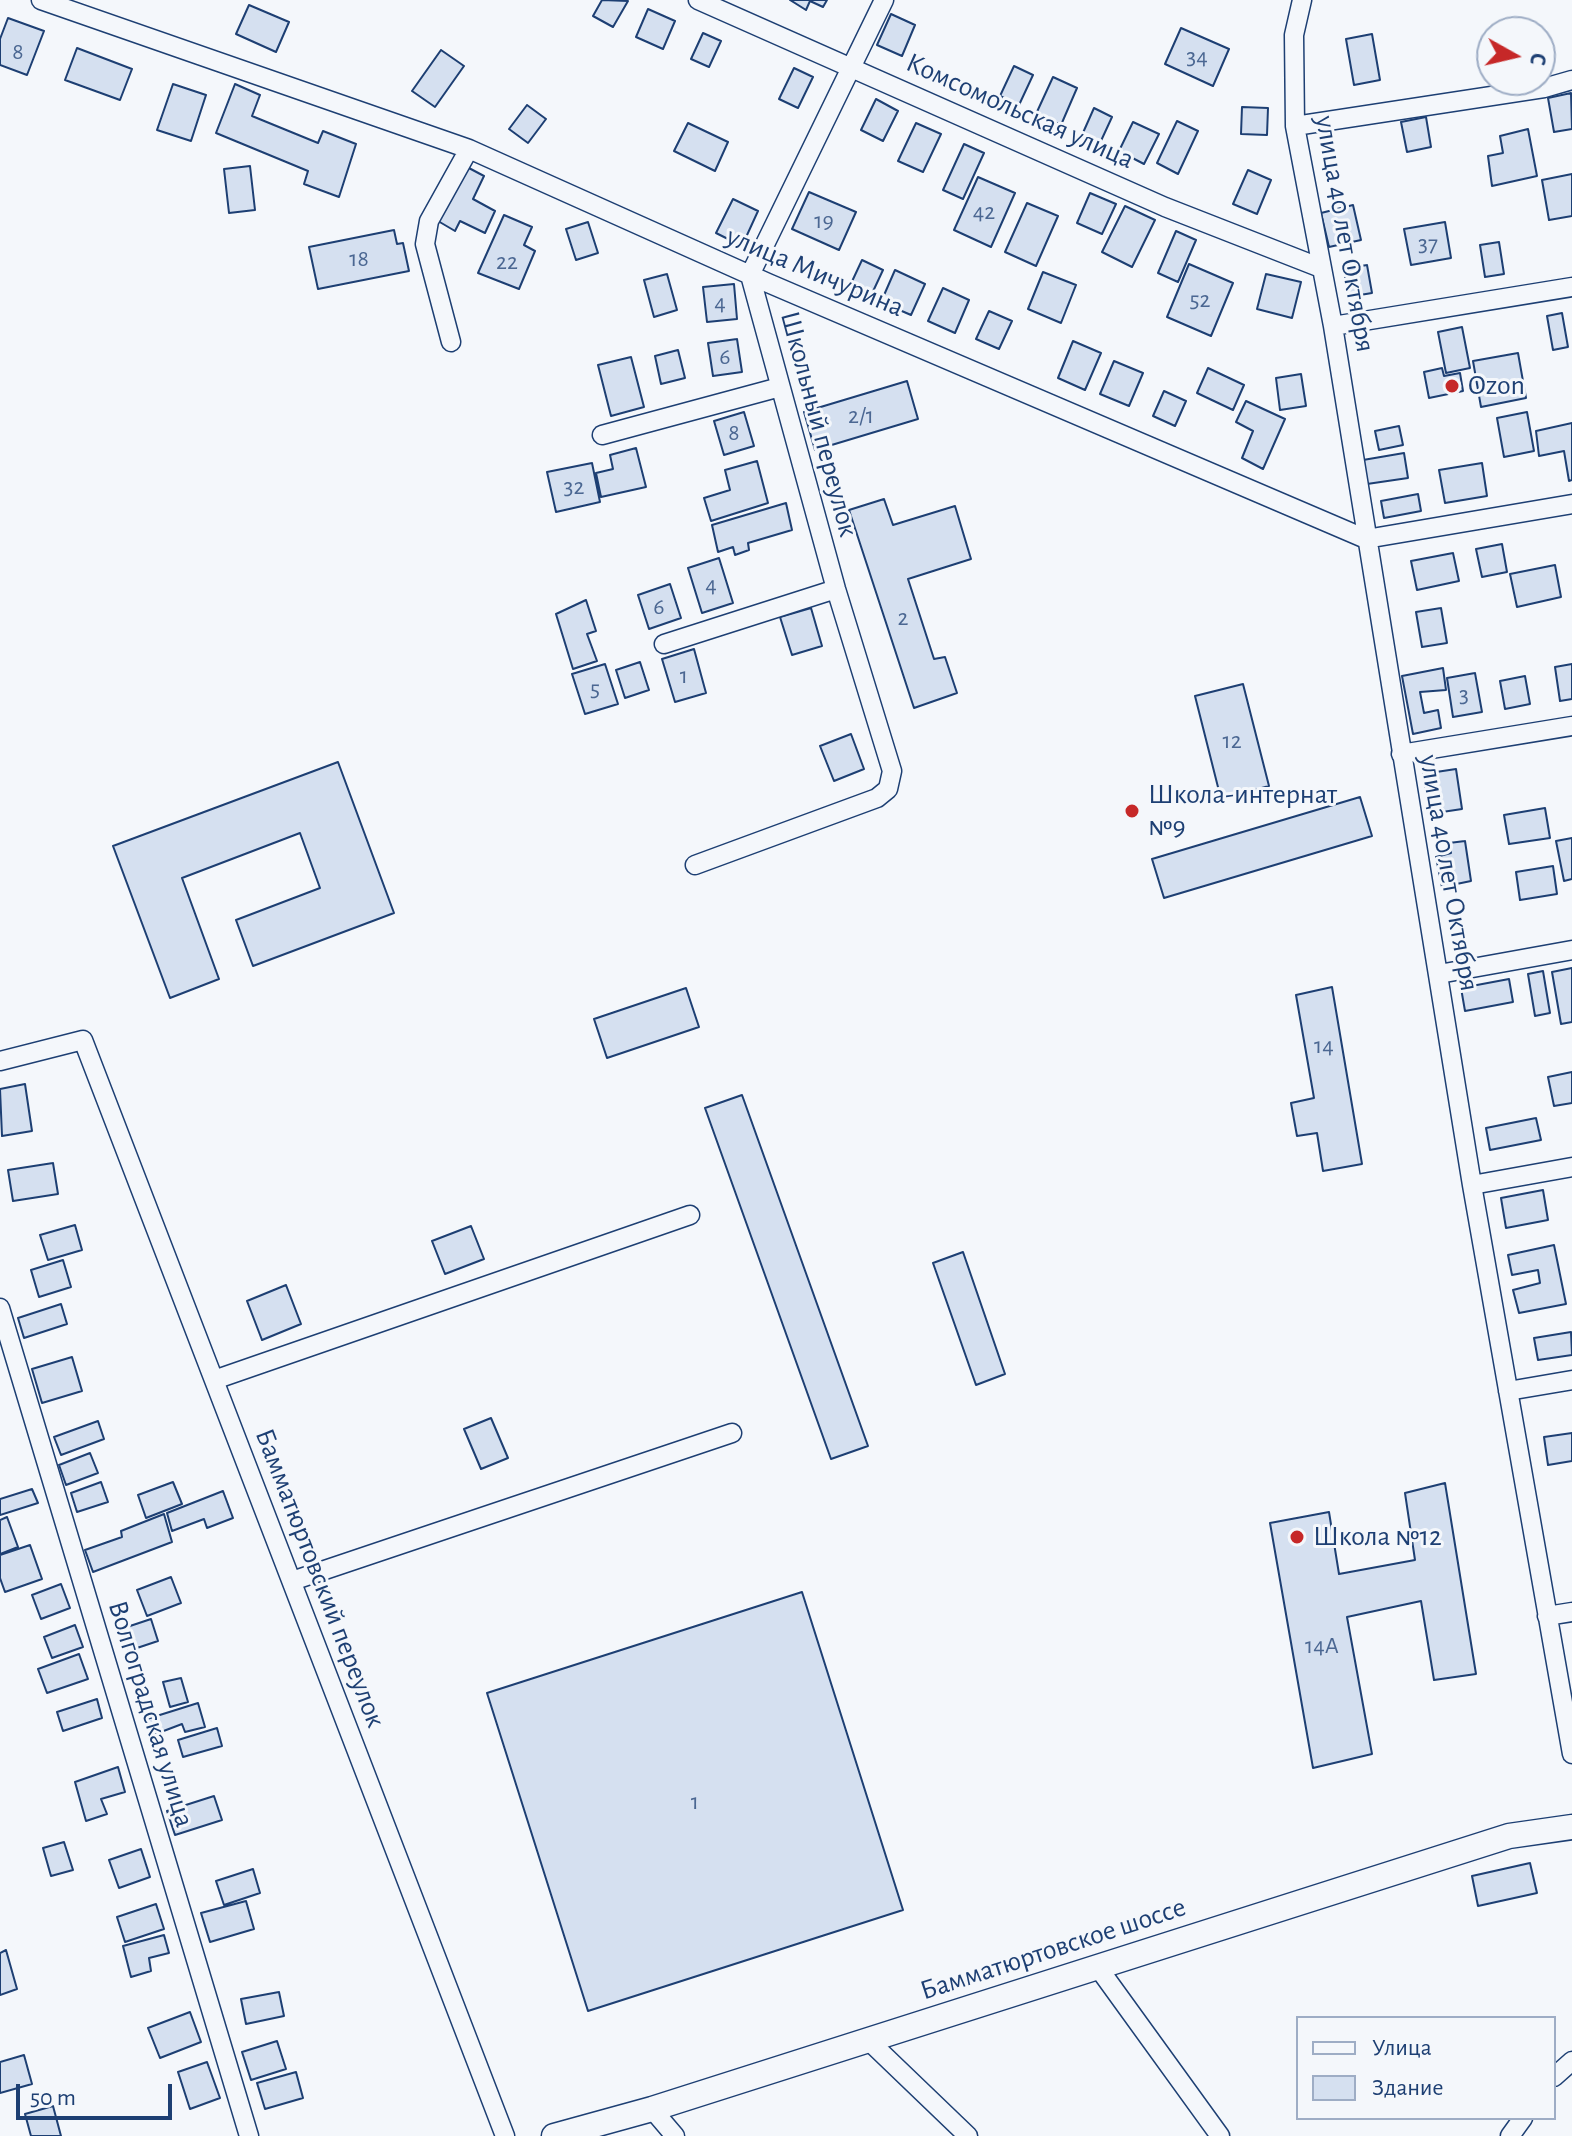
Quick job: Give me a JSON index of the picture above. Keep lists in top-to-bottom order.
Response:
{
  "streets": {
    "street": [
      "Комсомольская улица",
      "улица 40 лет Октября",
      "улица Мичурина",
      "Школьный переулок",
      "Бамматюртовский переулок",
      "Волгоградская улица",
      "Бамматюртовское шоссе"
    ]
  },
  "crossings": [
    ["Комсомольская улица", "улица 40 лет Октября"],
    ["улица 40 лет Октября", "улица Мичурина"],
    ["улица Мичурина", "Школьный переулок"]
  ],
  "places": ["Ozon", "Школа-интернат №9", "Школа №12"],
  "house_numbers": [
    "8",
    "34",
    "42",
    "19",
    "37",
    "18",
    "22",
    "52",
    "4",
    "6",
    "2/1",
    "8",
    "32",
    "4",
    "6",
    "2",
    "1",
    "5",
    "3",
    "12",
    "14",
    "14А",
    "1"
  ],
  "legend": ["Улица", "Здание"],
  "scale_bar": "50 m",
  "north": "right"
}
